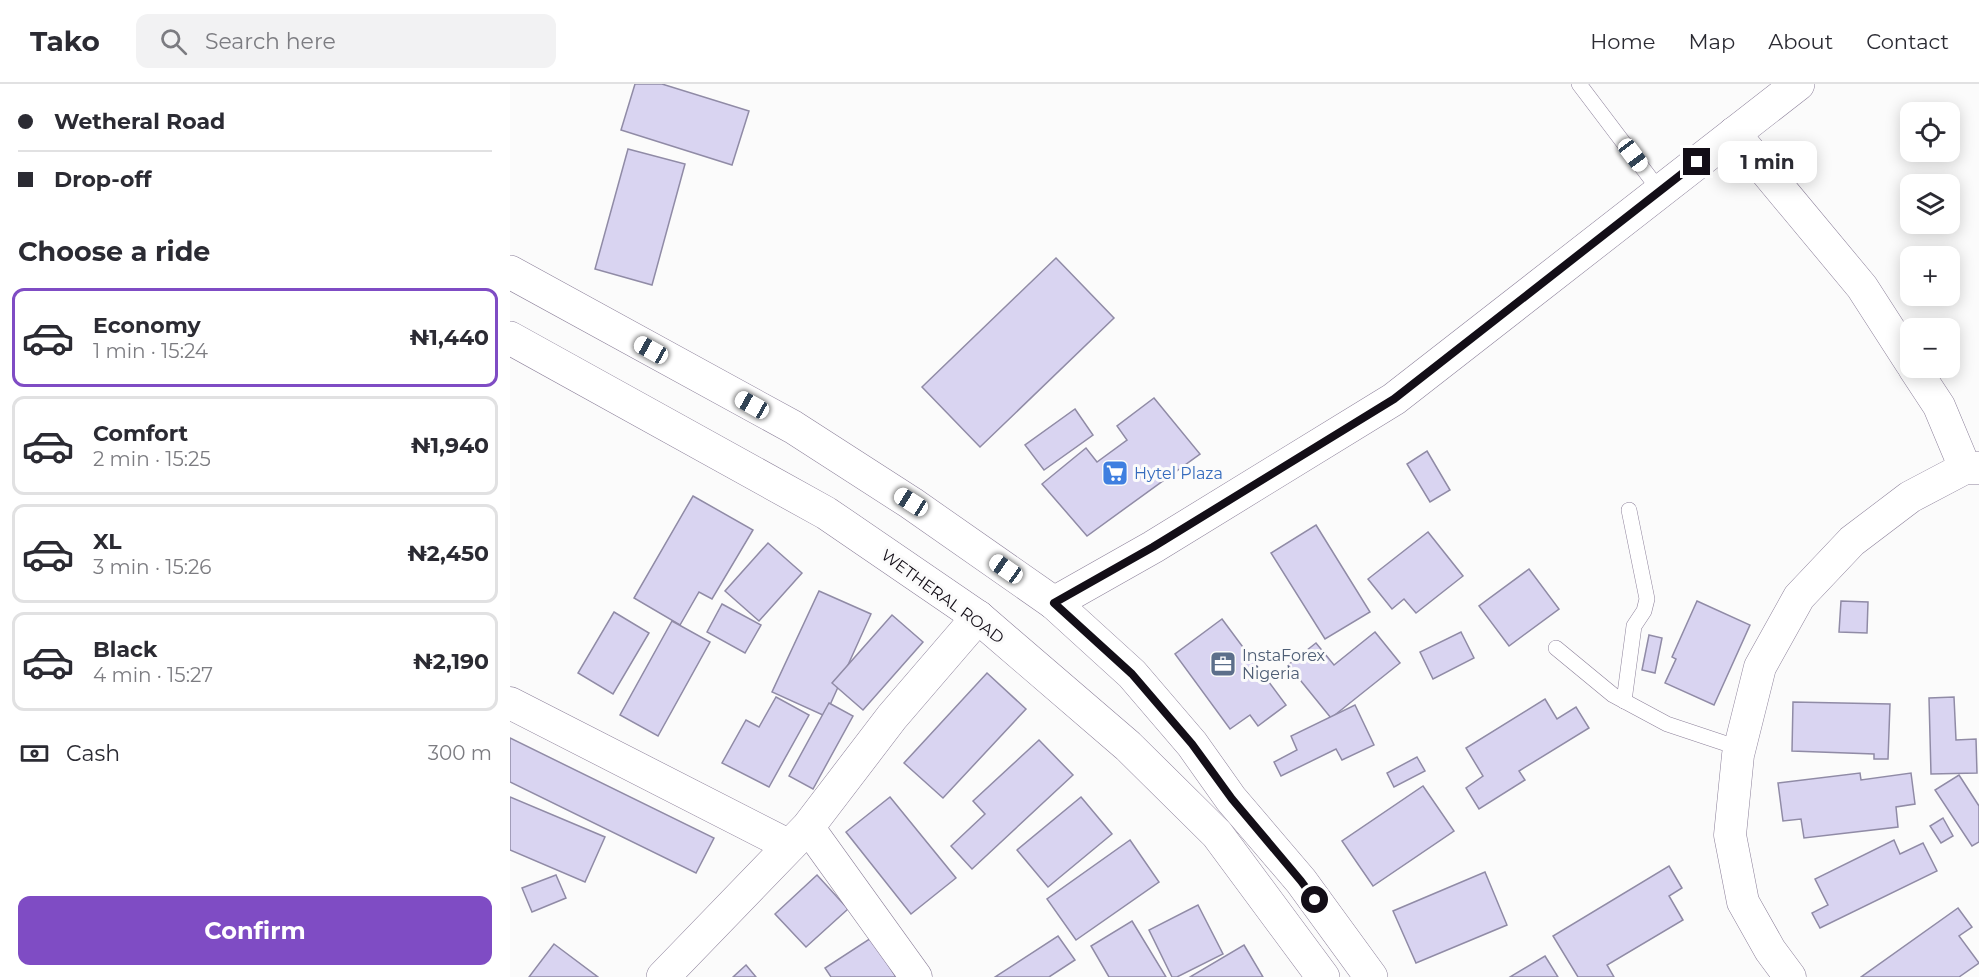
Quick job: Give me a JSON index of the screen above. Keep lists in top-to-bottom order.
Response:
{
  "streets": {
    "main road": ["WETHERAL ROAD"]
  },
  "places": {
    "supermarket": ["Hytel Plaza"],
    "office": ["InstaForex Nigeria"]
  },
  "page": {
    "header": "Tako",
    "search": "Search here",
    "nav": [
      "Home",
      "Map",
      "About",
      "Contact"
    ],
    "banner": ["Wetheral Road", "Drop-off"],
    "map_buttons": ["+", "−"],
    "bubble": "1 min",
    "heading": "Choose a ride",
    "list": [
      {
        "name": "Economy",
        "note": "1 min · 15:24",
        "value": "₦1,440"
      },
      {
        "name": "Comfort",
        "note": "2 min · 15:25",
        "value": "₦1,940"
      },
      {
        "name": "XL",
        "note": "3 min · 15:26",
        "value": "₦2,450"
      },
      {
        "name": "Black",
        "note": "4 min · 15:27",
        "value": "₦2,190"
      }
    ],
    "pay": ["Cash", "300 m"],
    "buttons": "Confirm"
  }
}
